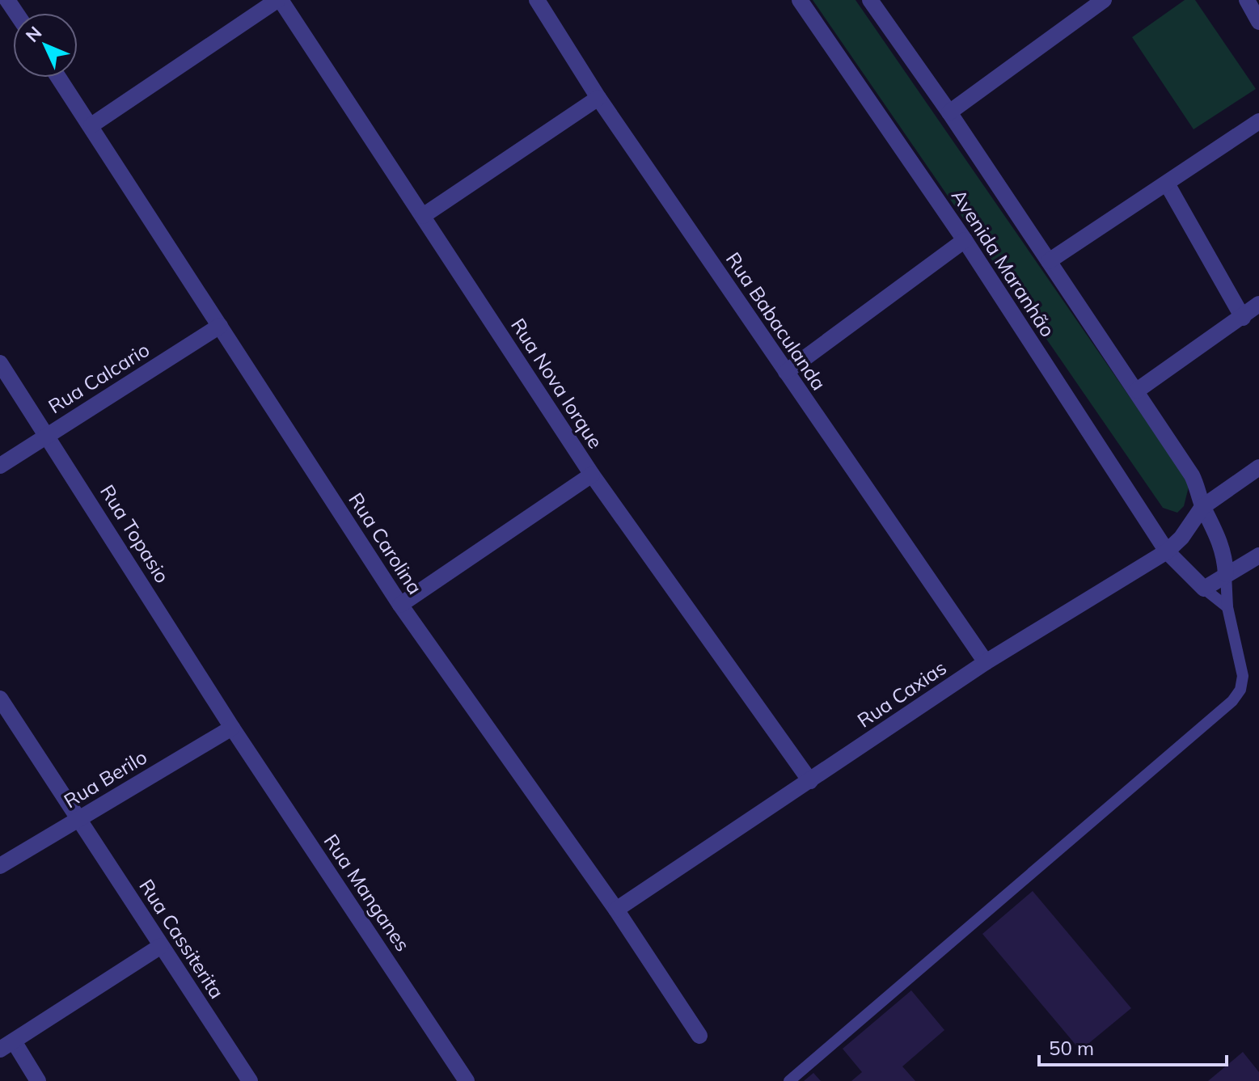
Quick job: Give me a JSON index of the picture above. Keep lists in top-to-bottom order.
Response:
{
  "streets": {
    "street": [
      "Avenida Maranhão",
      "Rua Babaculanda",
      "Rua Calcario",
      "Rua Nova Iorque",
      "Rua Topasio",
      "Rua Carolina",
      "Rua Caxias",
      "Rua Berilo",
      "Rua Manganes",
      "Rua Cassiterita"
    ]
  },
  "crossings": [
    ["Avenida Maranhão", "Rua Caxias"],
    ["Rua Babaculanda", "Rua Caxias"],
    ["Rua Calcario", "Rua Topasio"],
    ["Rua Calcario", "Rua Carolina"],
    ["Rua Nova Iorque", "Rua Caxias"],
    ["Rua Topasio", "Rua Berilo"],
    ["Rua Topasio", "Rua Manganes"],
    ["Rua Carolina", "Rua Caxias"],
    ["Rua Berilo", "Rua Manganes"],
    ["Rua Berilo", "Rua Cassiterita"]
  ],
  "scale_bar": "50 m",
  "north": "top left"
}
